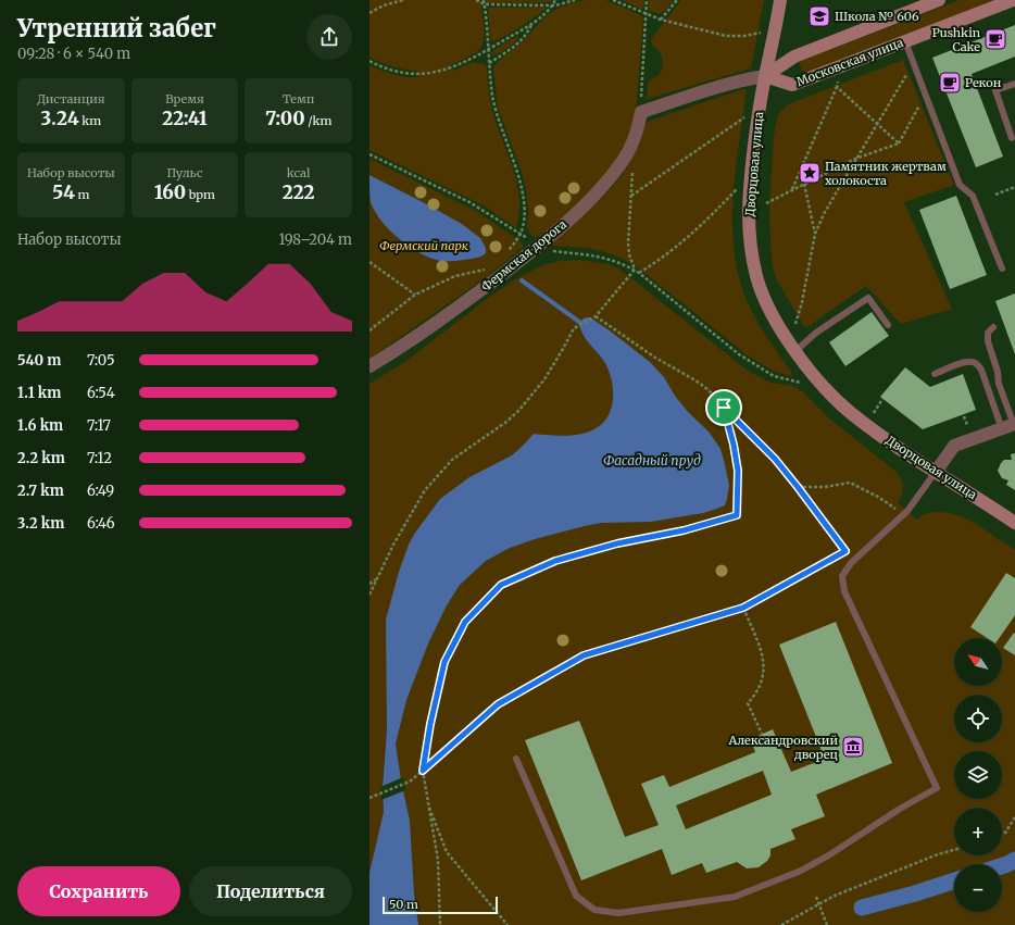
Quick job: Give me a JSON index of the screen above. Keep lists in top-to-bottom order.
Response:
{
  "streets": {
    "main road": ["Московская улица", "Дворцовая улица"],
    "street": ["Фермская дорога"]
  },
  "crossings": [
    ["Московская улица", "Дворцовая улица"]
  ],
  "water": ["Фасадный пруд"],
  "parks": ["Фермский парк"],
  "places": {
    "school or university": ["Школа № 606"],
    "cafe": ["Pushkin Cake", "Рекон"],
    "place": ["Памятник жертвам холокоста"],
    "museum": ["Александровский дворец"]
  },
  "scale_bar": "50 m",
  "north": "top left",
  "page": {
    "heading": ["Утренний забег", "09:28 · 6 × 540 m"],
    "stats": [
      ["Дистанция", "3.24 km"],
      ["Время", "22:41"],
      ["Темп", "7:00 /km"],
      ["Набор высоты", "54 m"],
      ["Пульс", "160 bpm"],
      ["kcal", "222"]
    ],
    "chart": ["Набор высоты", "198–204 m"],
    "list": [
      {
        "name": "540 m",
        "note": "7:05"
      },
      {
        "name": "1.1 km",
        "note": "6:54"
      },
      {
        "name": "1.6 km",
        "note": "7:17"
      },
      {
        "name": "2.2 km",
        "note": "7:12"
      },
      {
        "name": "2.7 km",
        "note": "6:49"
      },
      {
        "name": "3.2 km",
        "note": "6:46"
      }
    ],
    "map_buttons": ["+", "−"],
    "buttons": ["Сохранить", "Поделиться"],
    "scale": "50 m"
  }
}
